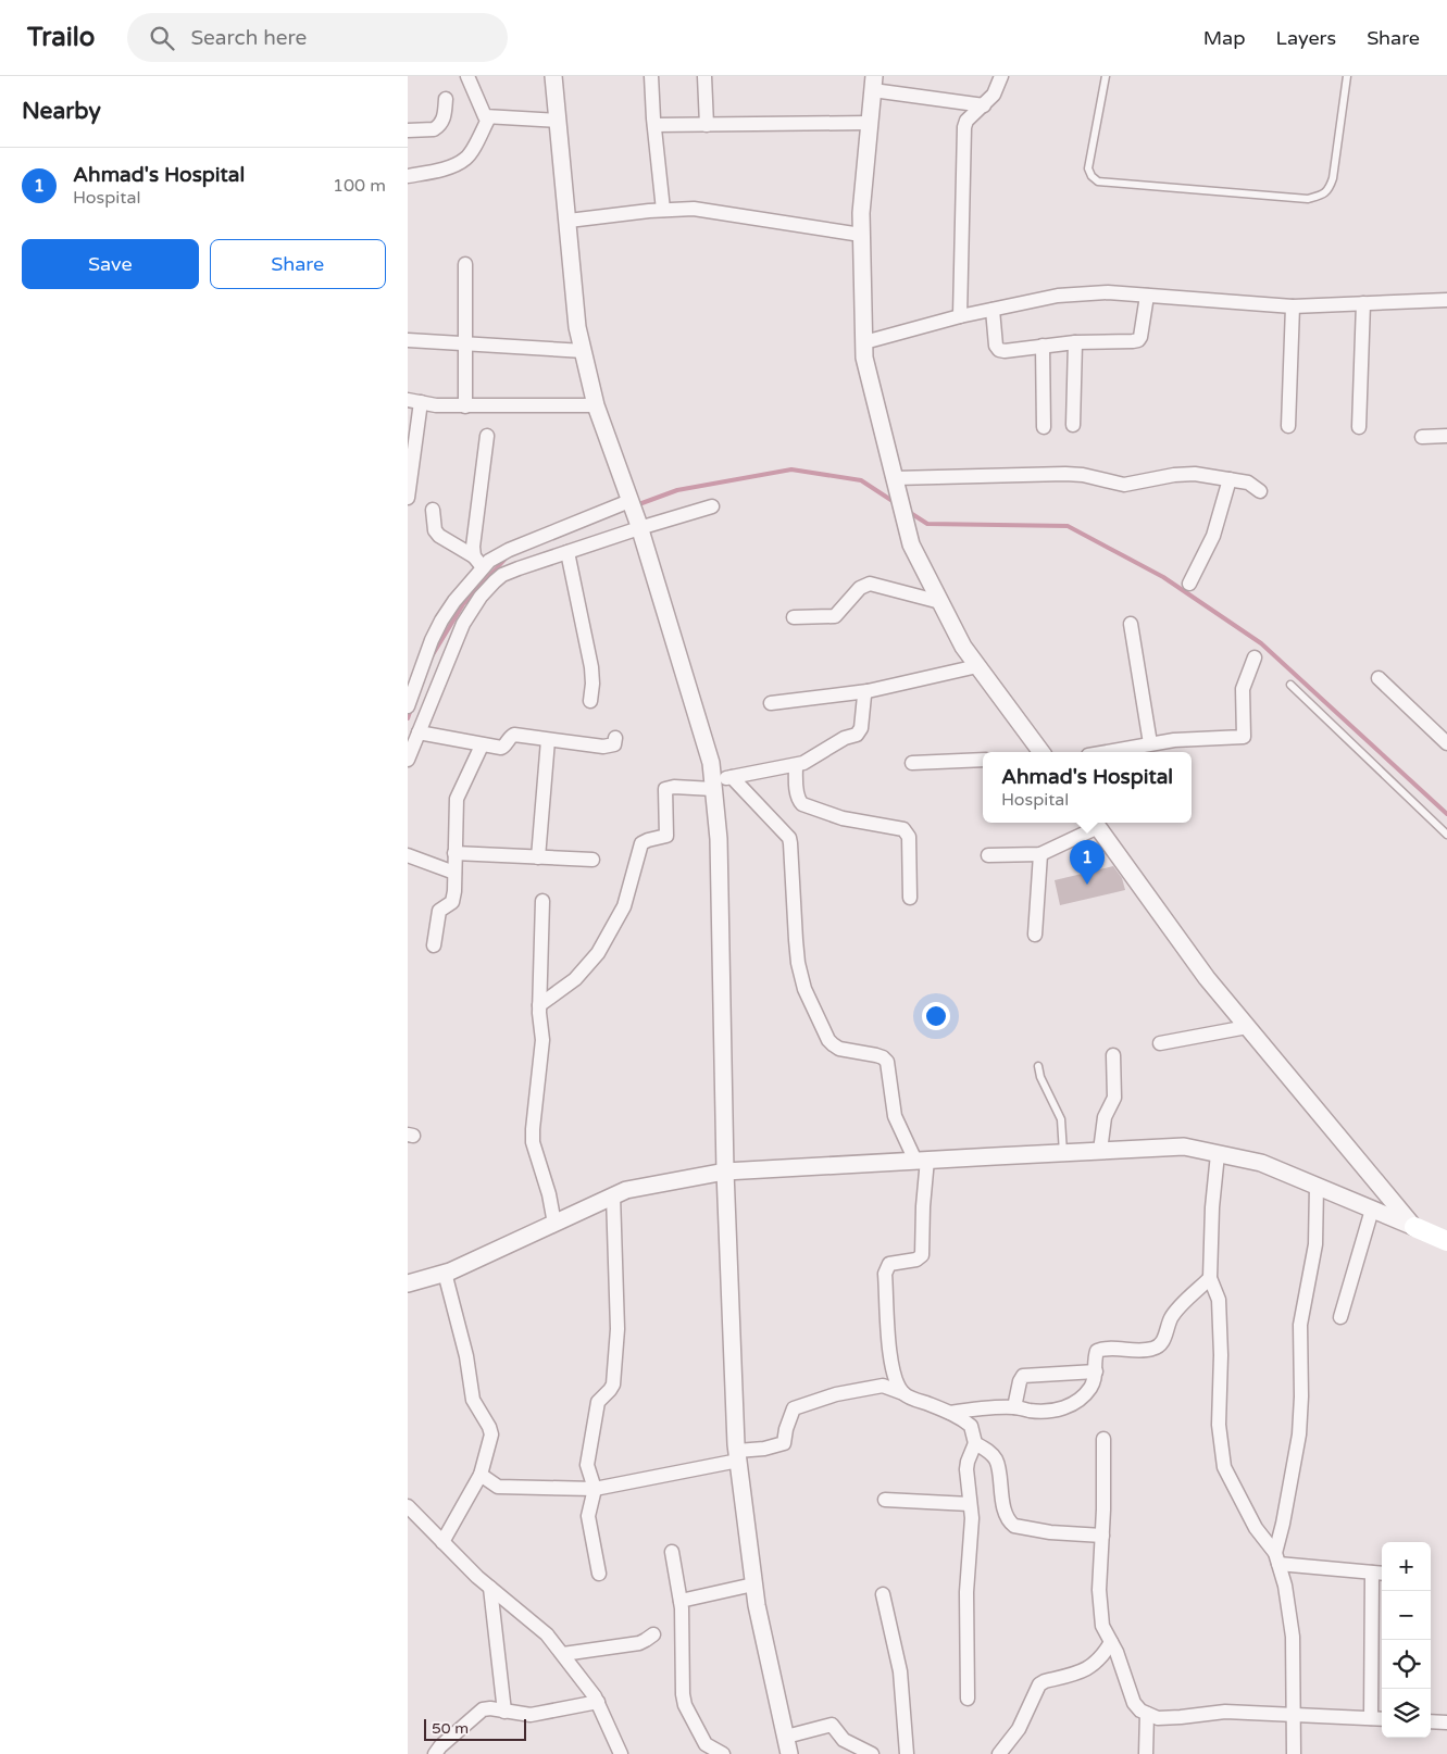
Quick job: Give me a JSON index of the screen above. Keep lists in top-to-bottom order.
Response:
{
  "scale_bar": "50 m",
  "page": {
    "header": "Trailo",
    "search": "Search here",
    "nav": ["Map", "Layers", "Share"],
    "heading": "Nearby",
    "list": [
      {
        "mark": "1",
        "name": "Ahmad's Hospital",
        "note": "Hospital",
        "value": "100 m"
      }
    ],
    "buttons": ["Save", "Share"],
    "popup": ["Ahmad's Hospital", "Hospital"],
    "pins": "1",
    "map_buttons": ["+", "−"],
    "scale": "50 m"
  }
}
